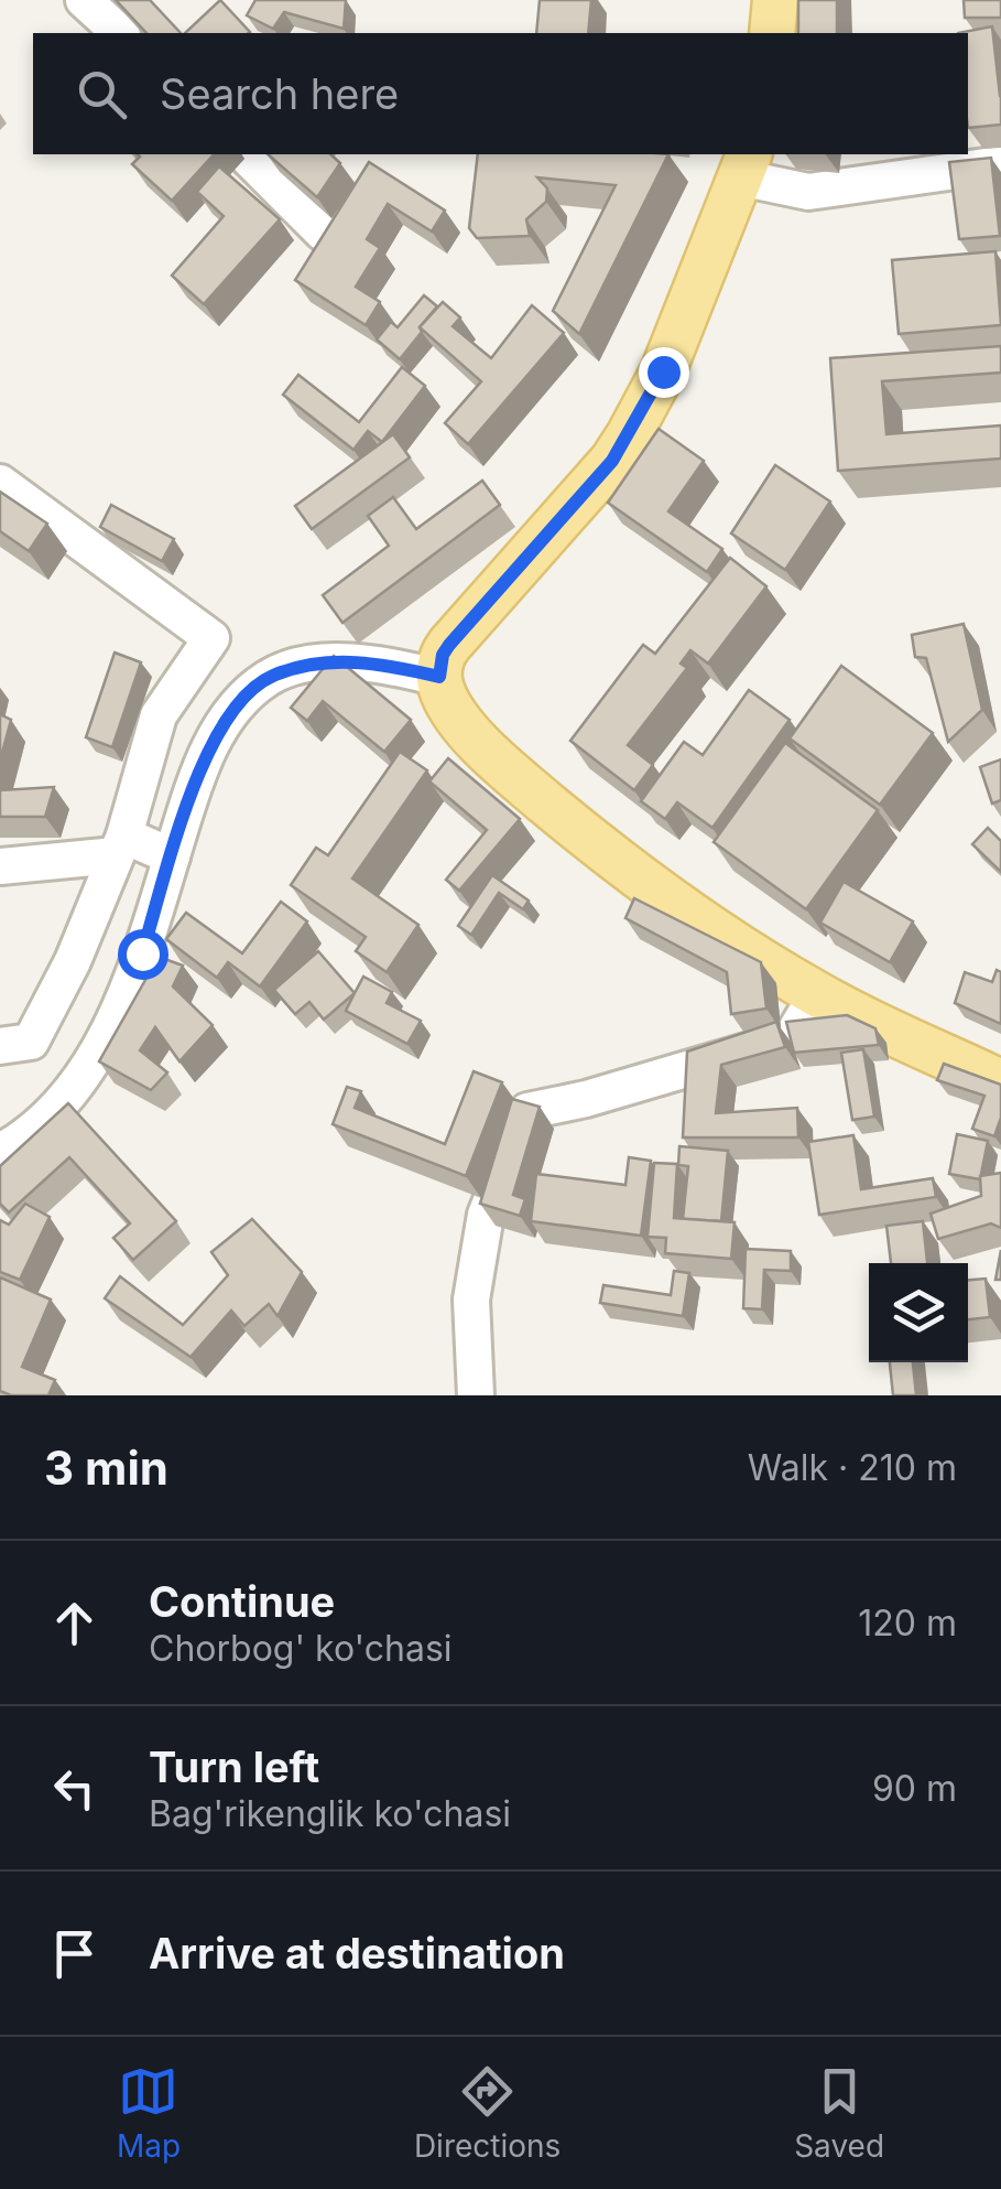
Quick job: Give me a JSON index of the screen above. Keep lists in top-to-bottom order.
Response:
{
  "page": {
    "search": "Search here",
    "heading": ["3 min", "Walk · 210 m"],
    "list": [
      ["Continue", "Chorbog' ko'chasi", "120 m"],
      ["Turn left", "Bag'rikenglik ko'chasi", "90 m"],
      "Arrive at destination"
    ],
    "nav": ["Map", "Directions", "Saved"]
  }
}
